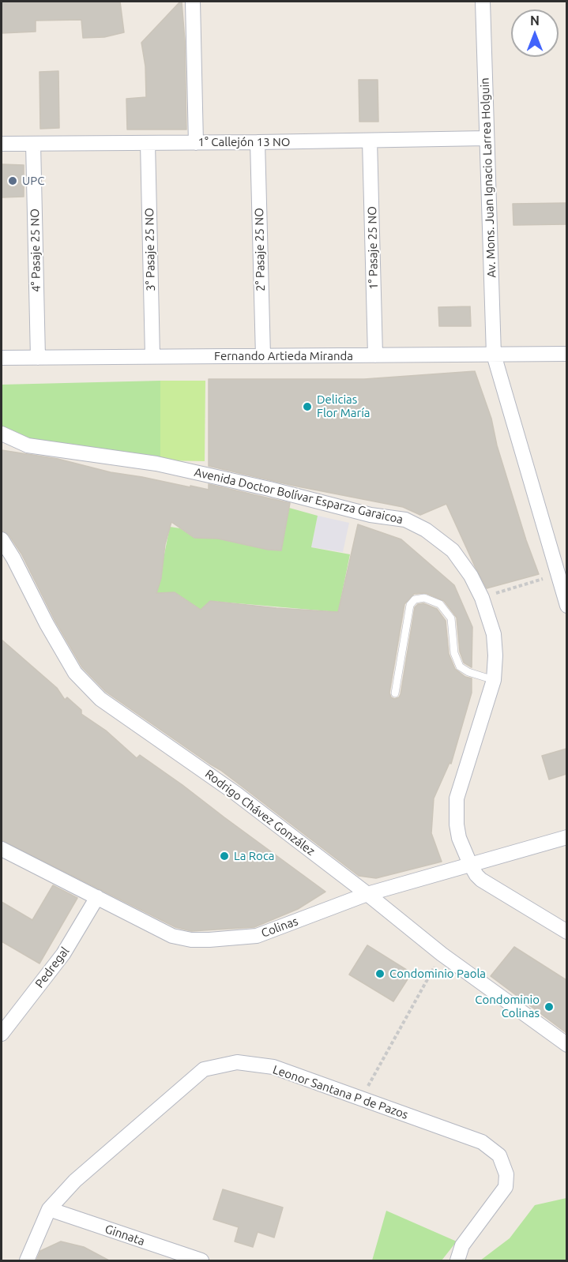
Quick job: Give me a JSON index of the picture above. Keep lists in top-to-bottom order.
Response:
{
  "streets": {
    "street": [
      "1° Callejón 13 NO",
      "Av. Mons. Juan Ignacio Larrea Holguin",
      "1° Pasaje 25 NO",
      "3° Pasaje 25 NO",
      "2° Pasaje 25 NO",
      "4° Pasaje 25 NO",
      "Fernando Artieda Miranda",
      "Avenida Doctor Bolívar Esparza Garaicoa",
      "Rodrigo Chávez González",
      "Colinas",
      "Pedregal",
      "Leonor Santana P de Pazos",
      "Ginnata"
    ]
  },
  "crossings": [
    ["1° Callejón 13 NO", "Av. Mons. Juan Ignacio Larrea Holguin"],
    ["1° Callejón 13 NO", "1° Pasaje 25 NO"],
    ["1° Callejón 13 NO", "3° Pasaje 25 NO"],
    ["1° Callejón 13 NO", "2° Pasaje 25 NO"],
    ["1° Callejón 13 NO", "4° Pasaje 25 NO"],
    ["Av. Mons. Juan Ignacio Larrea Holguin", "Fernando Artieda Miranda"],
    ["1° Pasaje 25 NO", "Fernando Artieda Miranda"],
    ["3° Pasaje 25 NO", "Fernando Artieda Miranda"],
    ["2° Pasaje 25 NO", "Fernando Artieda Miranda"],
    ["4° Pasaje 25 NO", "Fernando Artieda Miranda"],
    ["Avenida Doctor Bolívar Esparza Garaicoa", "Colinas"],
    ["Rodrigo Chávez González", "Colinas"],
    ["Colinas", "Pedregal"],
    ["Leonor Santana P de Pazos", "Ginnata"]
  ],
  "places": [
    "UPC",
    "Delicias Flor María",
    "La Roca",
    "Condominio Paola",
    "Condominio Colinas"
  ],
  "north": "top"
}
